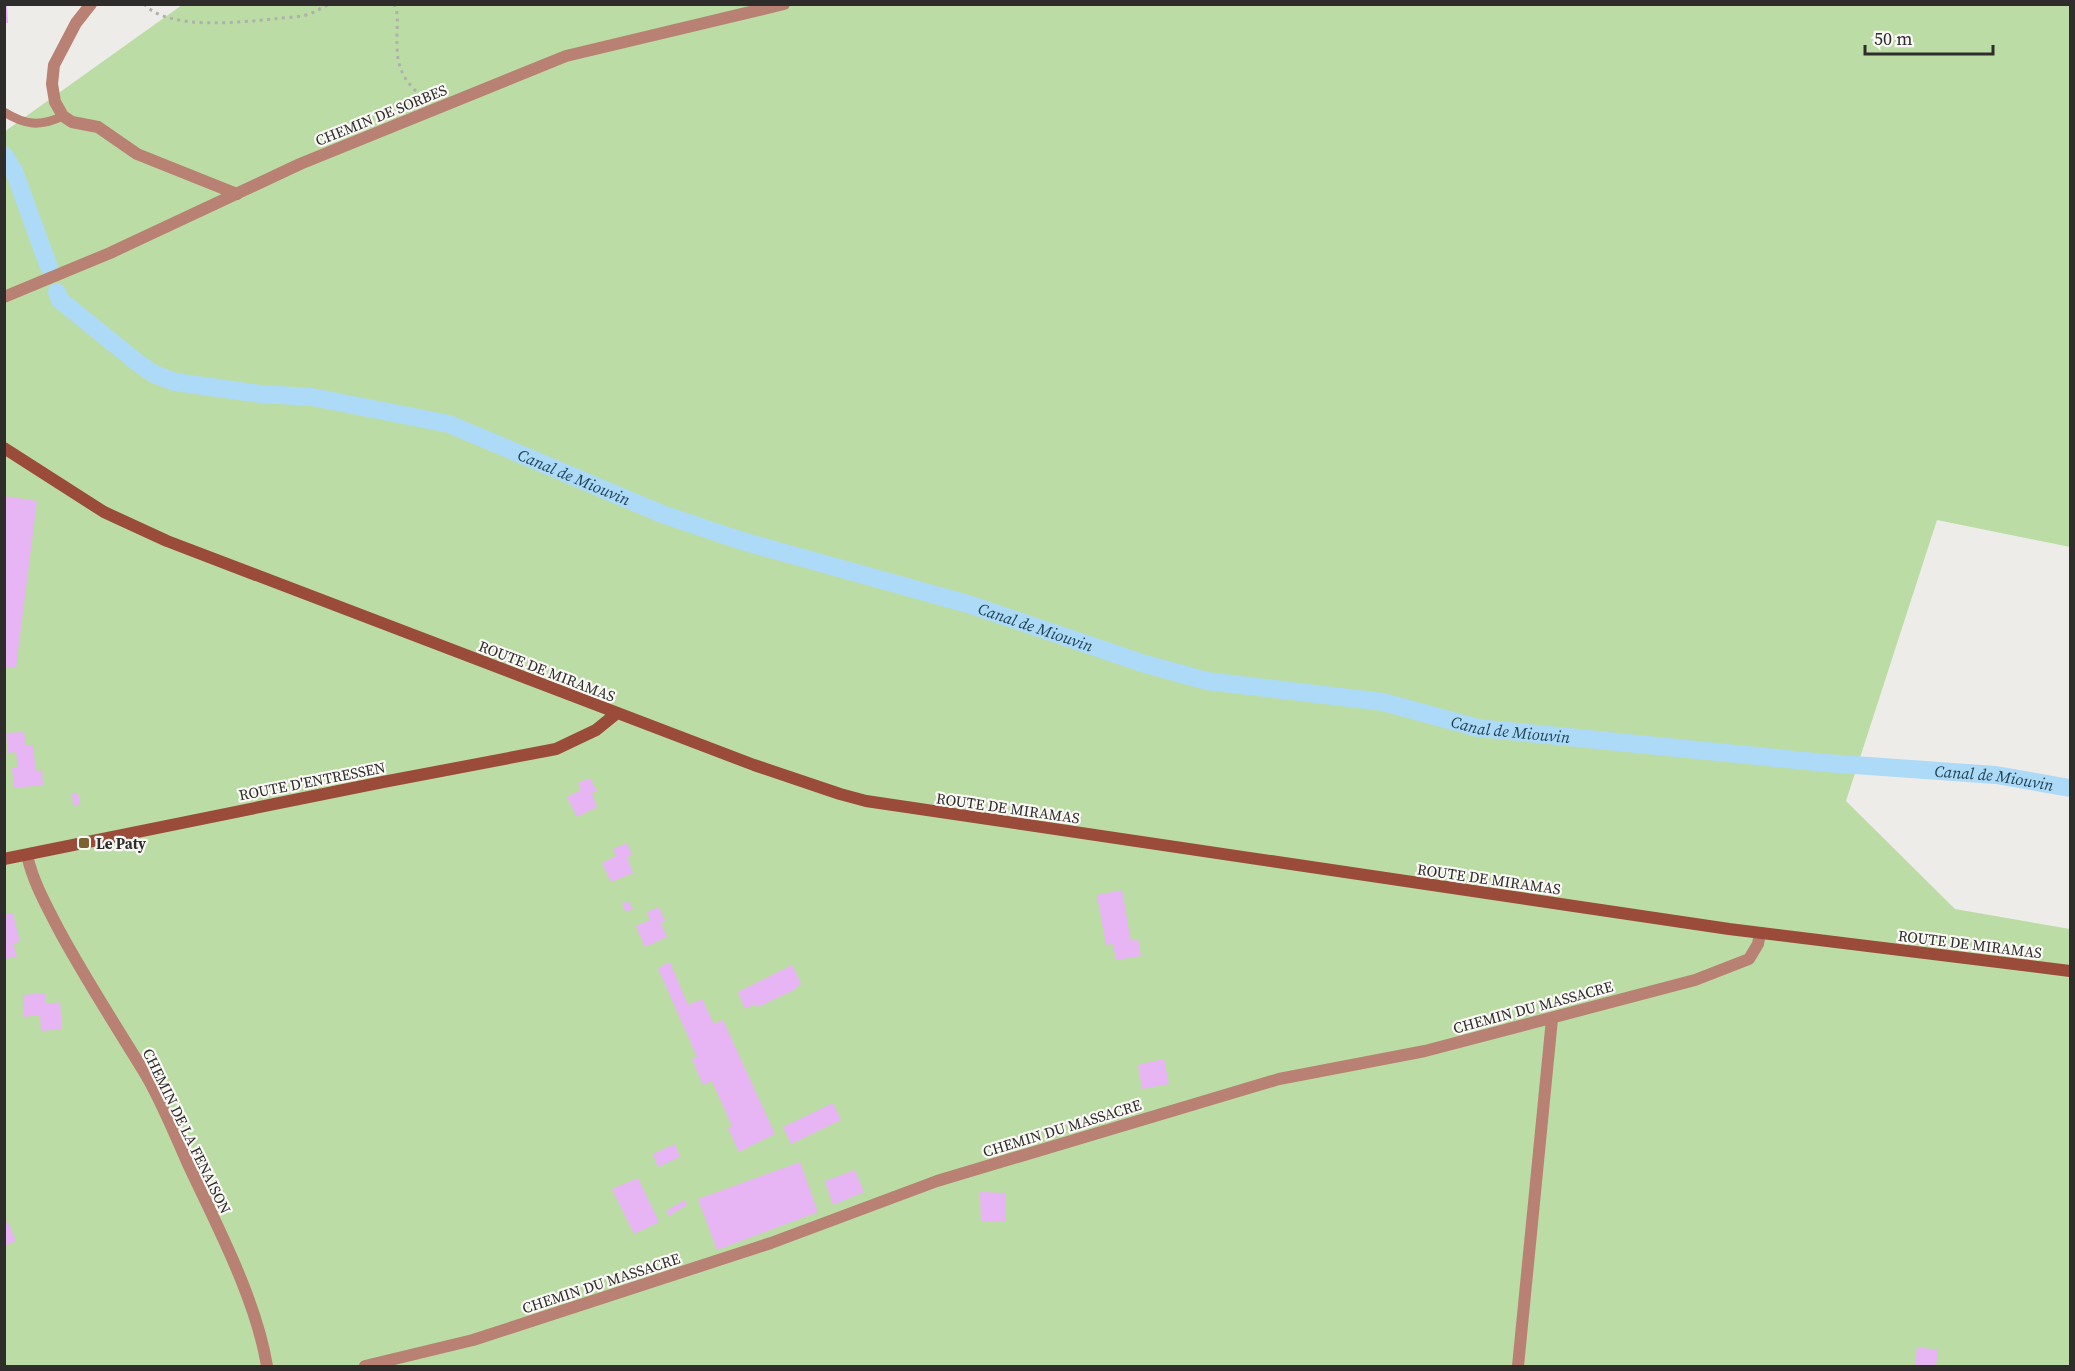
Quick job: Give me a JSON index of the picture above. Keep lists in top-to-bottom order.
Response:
{
  "streets": {
    "main road": ["ROUTE DE MIRAMAS", "ROUTE D'ENTRESSEN"],
    "street": ["CHEMIN DE SORBES", "CHEMIN DU MASSACRE", "CHEMIN DE LA FENAISON"]
  },
  "crossings": [
    ["ROUTE DE MIRAMAS", "ROUTE D'ENTRESSEN"],
    ["ROUTE DE MIRAMAS", "CHEMIN DU MASSACRE"],
    ["ROUTE D'ENTRESSEN", "CHEMIN DE LA FENAISON"]
  ],
  "water": ["Canal de Miouvin"],
  "places": {
    "transit": ["Le Paty"]
  },
  "scale_bar": "50 m"
}
